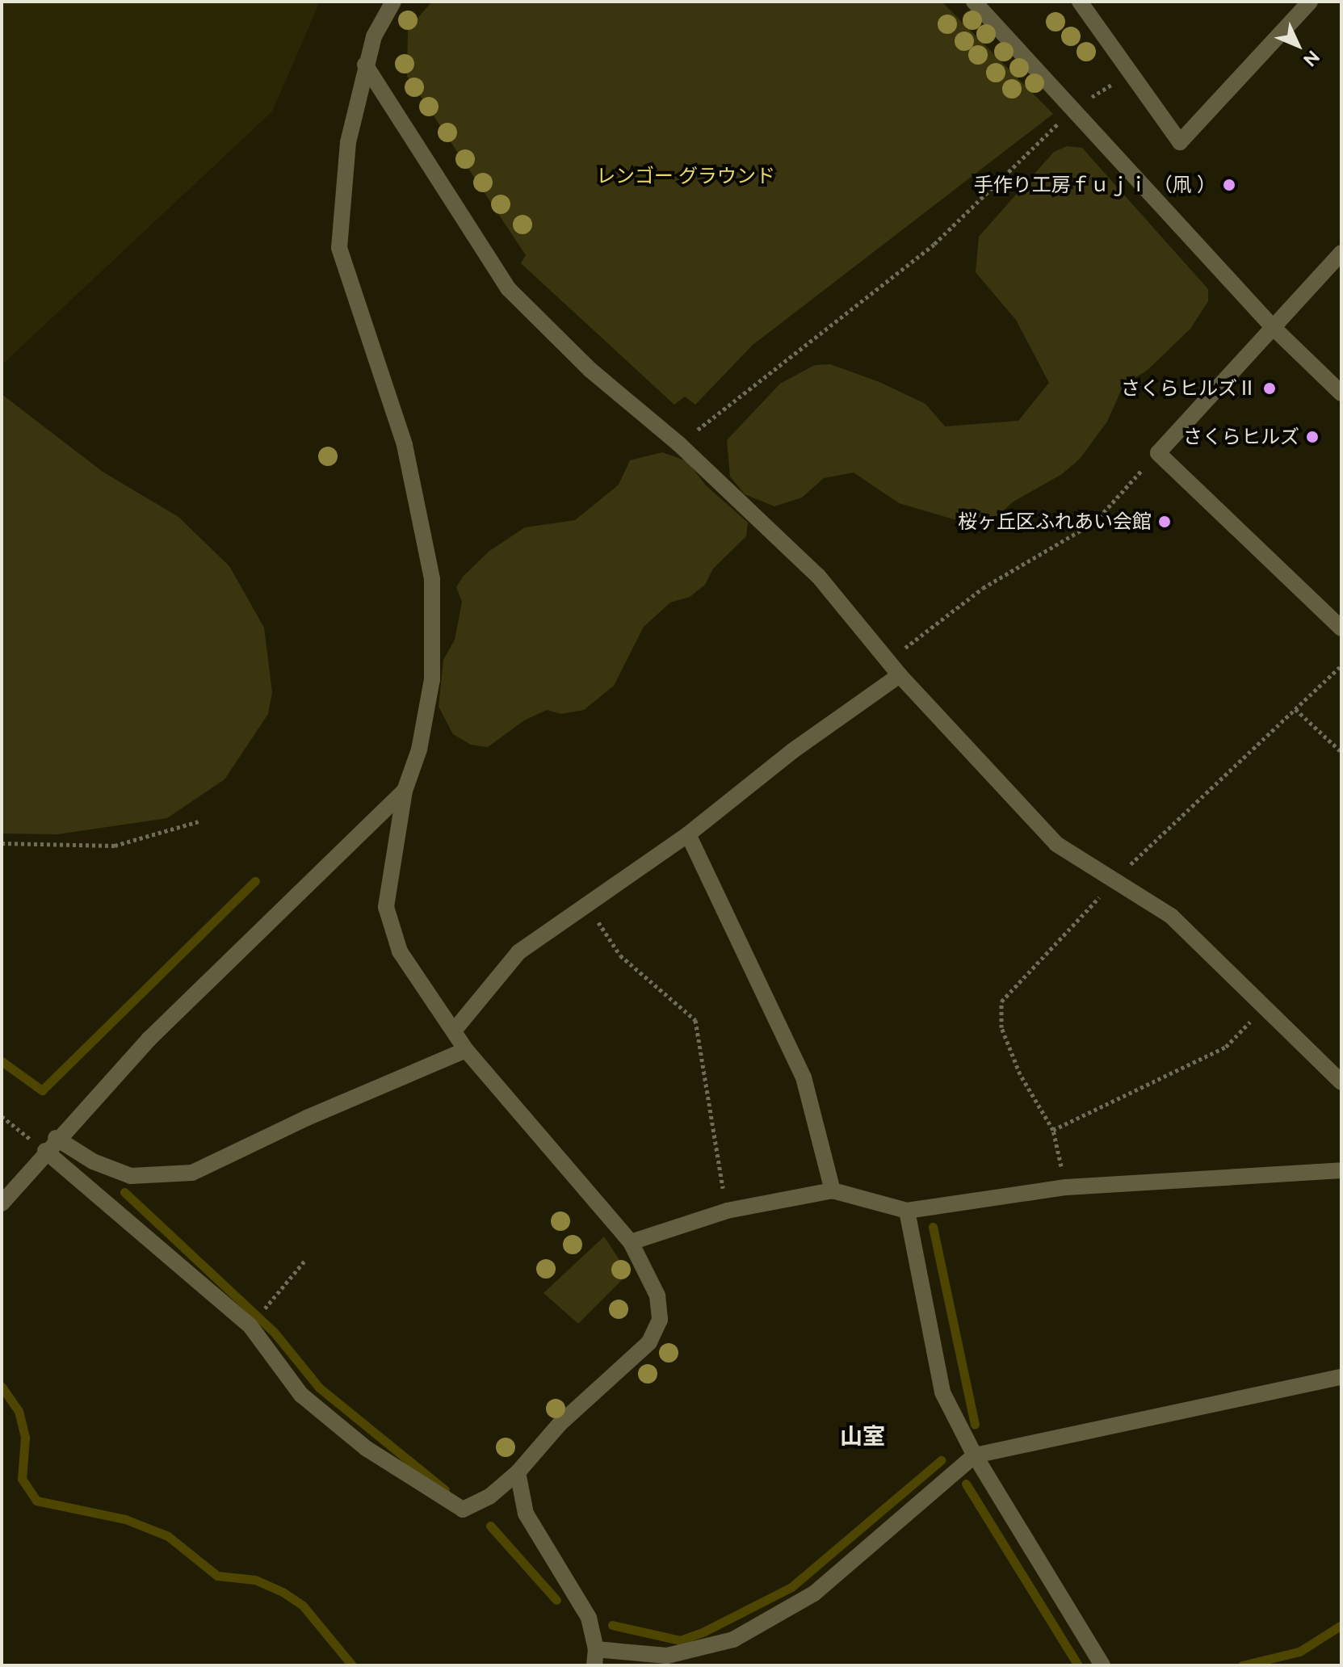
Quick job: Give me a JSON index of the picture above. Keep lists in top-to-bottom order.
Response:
{
  "districts": ["山室"],
  "parks": ["レンゴー グラウンド"],
  "places": [
    "手作り工房ｆｕｊｉ （凧 ）",
    "さくらヒルズⅡ",
    "さくらヒルズ",
    "桜ヶ丘区ふれあい会館"
  ],
  "north": "bottom right"
}
